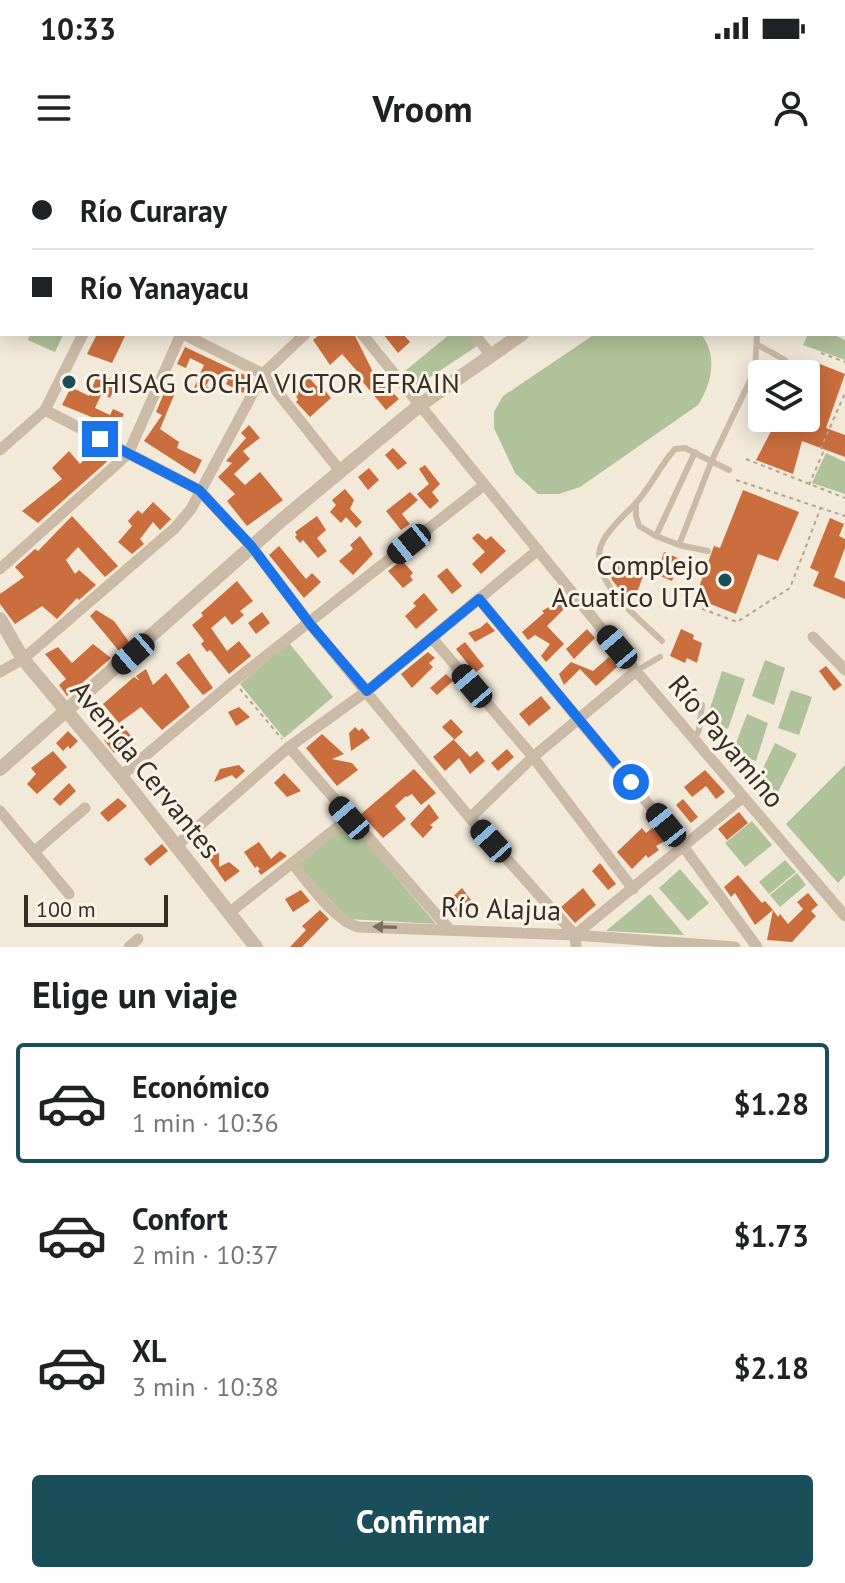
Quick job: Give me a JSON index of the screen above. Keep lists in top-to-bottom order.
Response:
{
  "streets": {
    "street": ["Río Payamino", "Avenida Cervantes", "Río Alajua"]
  },
  "places": ["CHISAG COCHA VICTOR EFRAIN", "Complejo Acuatico UTA"],
  "scale_bar": "100 m",
  "page": {
    "status": "10:33",
    "header": "Vroom",
    "banner": ["Río Curaray", "Río Yanayacu"],
    "scale": "100 m",
    "heading": "Elige un viaje",
    "list": [
      {
        "name": "Económico",
        "note": "1 min · 10:36",
        "value": "$1.28"
      },
      {
        "name": "Confort",
        "note": "2 min · 10:37",
        "value": "$1.73"
      },
      {
        "name": "XL",
        "note": "3 min · 10:38",
        "value": "$2.18"
      }
    ],
    "buttons": "Confirmar"
  }
}
